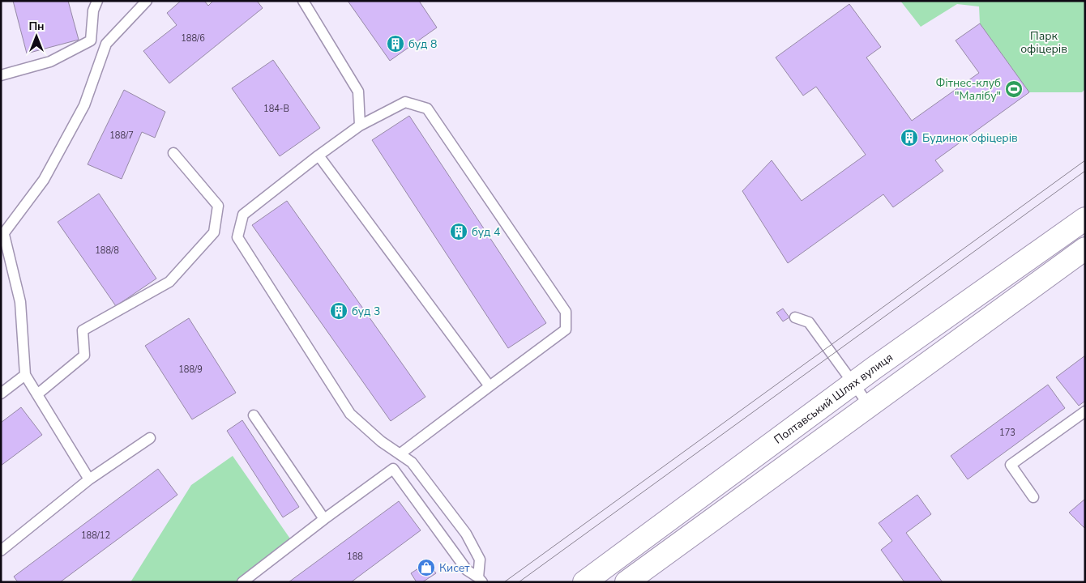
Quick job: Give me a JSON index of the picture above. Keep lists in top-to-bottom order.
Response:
{
  "streets": {
    "main road": ["Полтавський Шлях вулиця"]
  },
  "parks": ["Парк офіцерів"],
  "places": {
    "building": [
      "буд 8",
      "Будинок офіцерів",
      "буд 4",
      "буд 3"
    ],
    "sports": ["Фітнес-клуб \"Малібу\""],
    "shop": ["Кисет"]
  },
  "house_numbers": [
    "188/6",
    "184-В",
    "188/7",
    "188/8",
    "188/9",
    "173",
    "188/12",
    "188"
  ],
  "north": "top"
}
